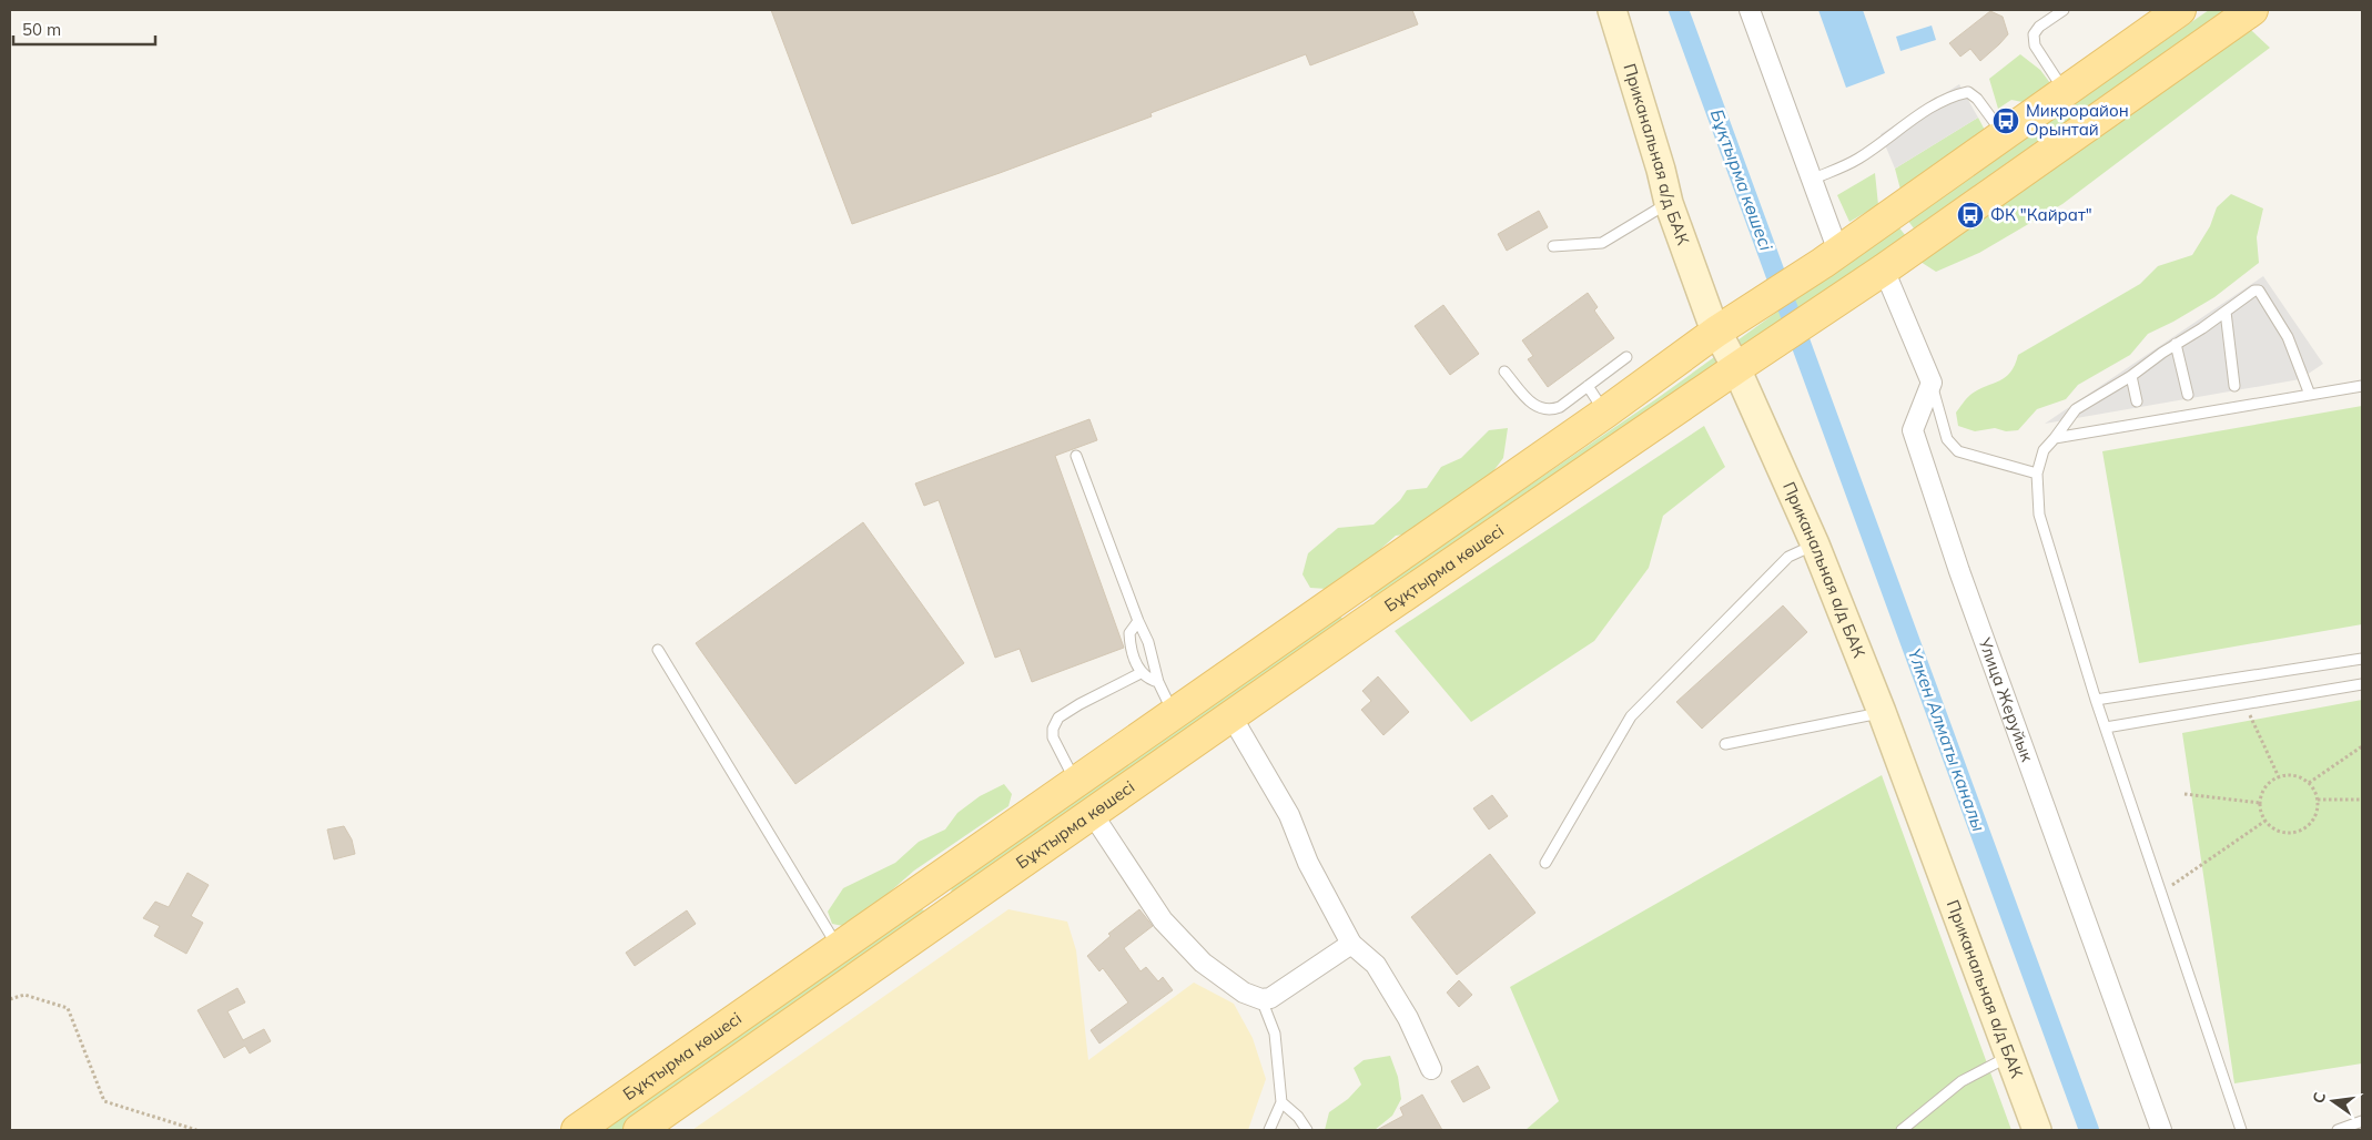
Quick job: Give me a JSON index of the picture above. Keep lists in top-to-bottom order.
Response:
{
  "streets": {
    "main road": ["Бұқтырма көшесі"],
    "street": ["Приканальная а/д БАК", "Улица Жеруйык"]
  },
  "crossings": [
    ["Приканальная а/д БАК", "Бұқтырма көшесі"]
  ],
  "water": ["Бұқтырма көшесі", "Үлкен Алматы каналы"],
  "places": {
    "bus stop": ["Микрорайон Орынтай", "ФК \"Кайрат\""]
  },
  "scale_bar": "50 m",
  "north": "left"
}
